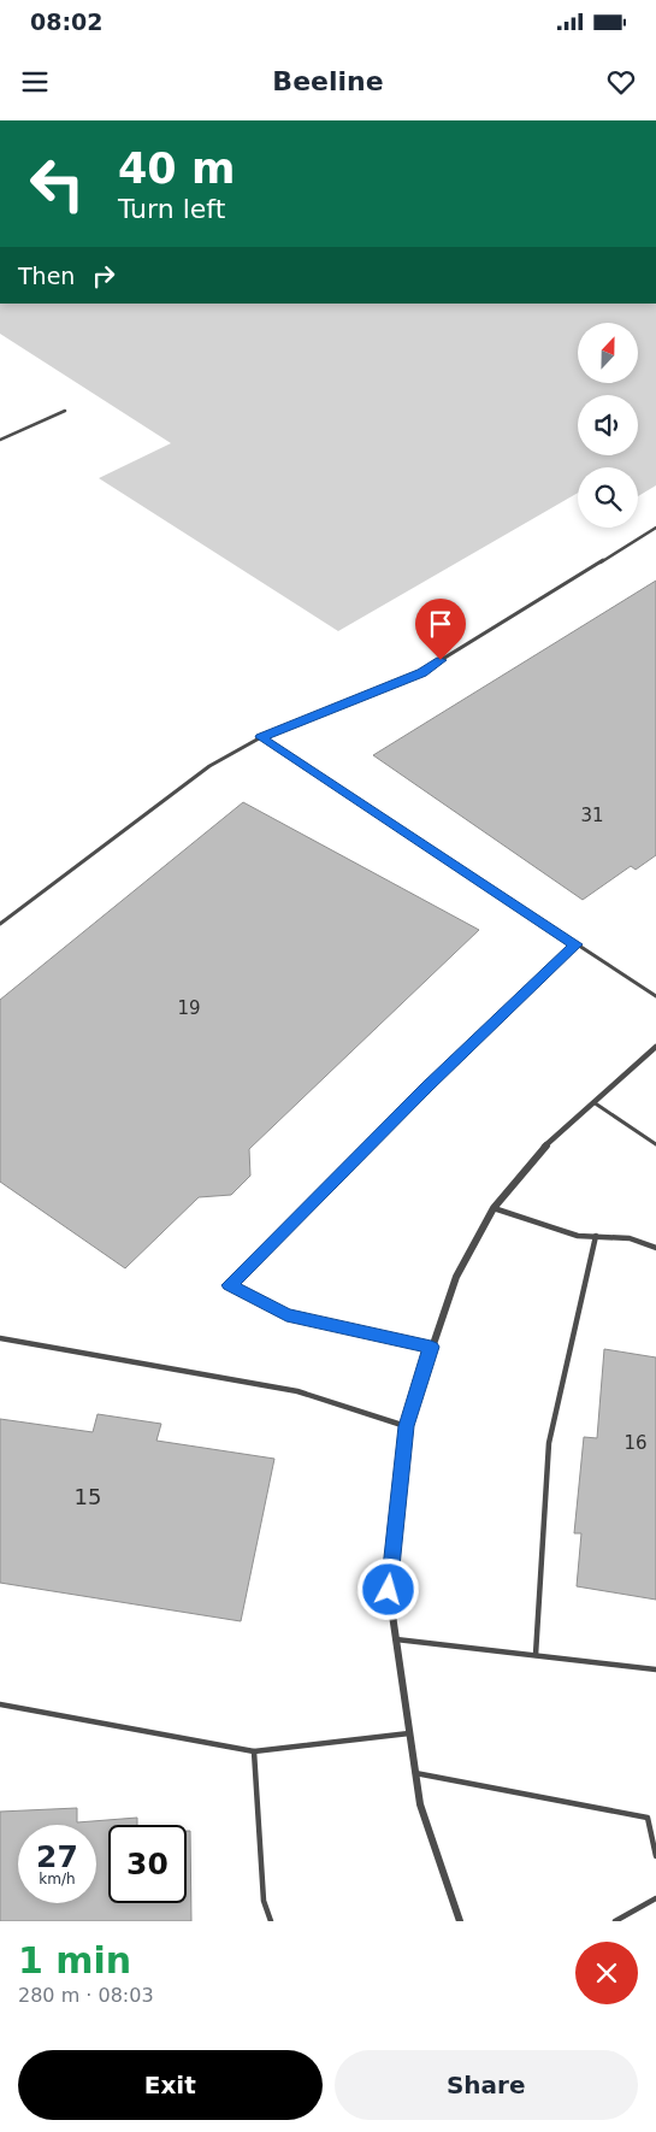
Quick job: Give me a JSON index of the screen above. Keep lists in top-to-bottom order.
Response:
{
  "house_numbers": [
    "31",
    "19",
    "16",
    "15"
  ],
  "north": "top",
  "page": {
    "status": "08:02",
    "header": "Beeline",
    "turn": ["40 m", "Turn left"],
    "then": "Then",
    "speed": "27 km/h",
    "limit": "30",
    "heading": ["1 min", "280 m · 08:03"],
    "buttons": ["Exit", "Share"]
  }
}
